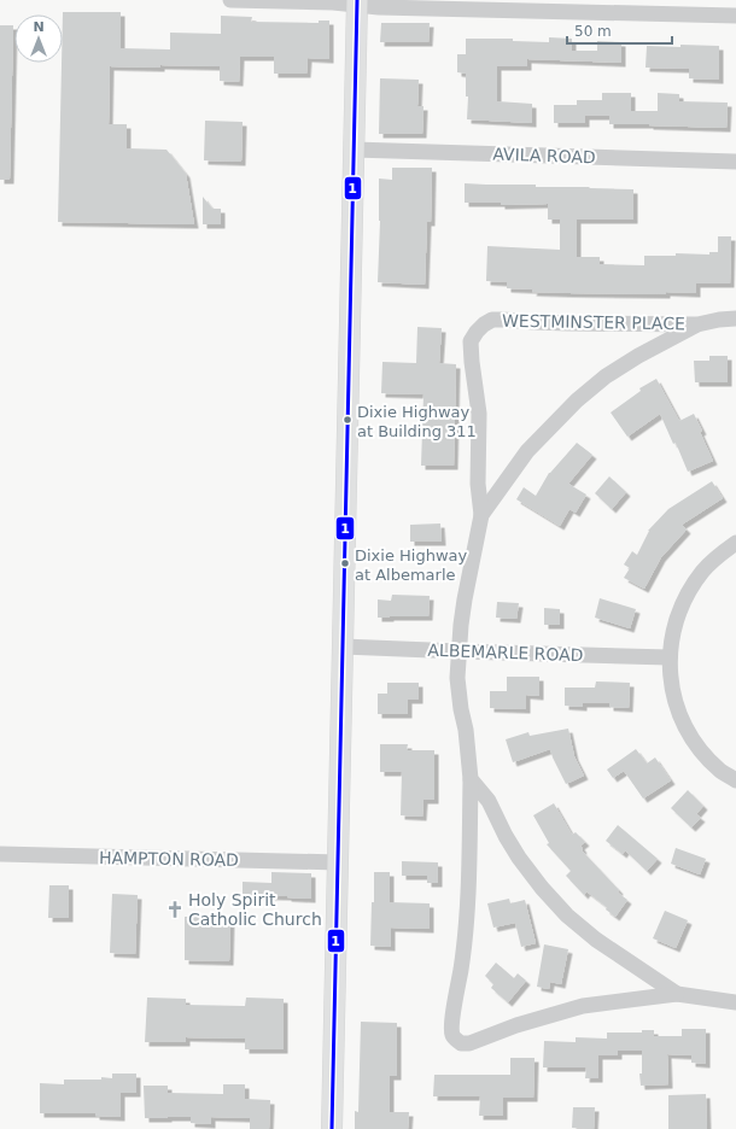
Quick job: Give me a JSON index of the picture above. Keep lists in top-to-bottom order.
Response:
{
  "streets": {
    "street": [
      "AVILA ROAD",
      "WESTMINSTER PLACE",
      "ALBEMARLE ROAD",
      "HAMPTON ROAD"
    ]
  },
  "places": {
    "other": ["Dixie Highway at Building 311", "Dixie Highway at Albemarle"],
    "church": ["Holy Spirit Catholic Church"]
  },
  "lines": ["transit line 1"],
  "scale_bar": "50 m",
  "north": "top"
}
